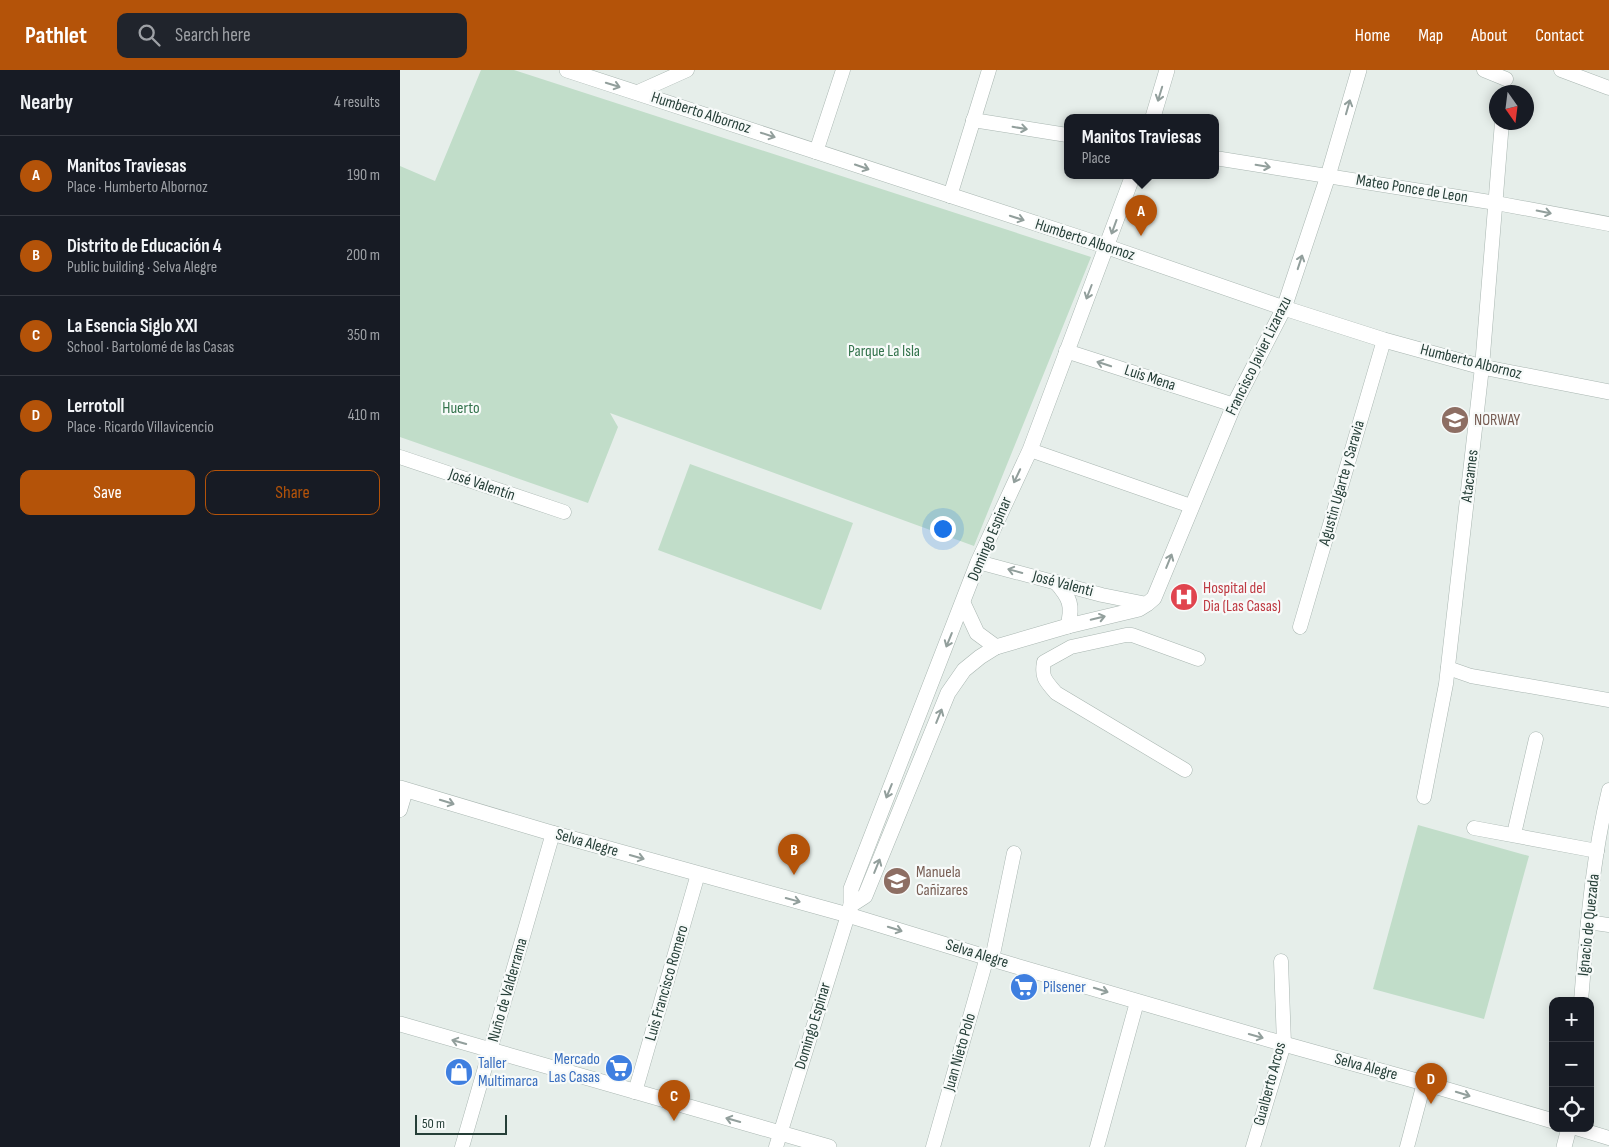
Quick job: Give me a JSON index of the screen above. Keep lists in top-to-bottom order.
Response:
{
  "streets": {
    "street": [
      "Humberto Albornoz",
      "Mateo Ponce de Leon",
      "Francisco Javier Lizarazu",
      "Luis Mena",
      "Atacames",
      "Agustin Ugarte y Saravia",
      "José Valentín",
      "Domingo Espinar",
      "José Valenti",
      "Selva Alegre",
      "Ignacio de Quezada",
      "Luis Francisco Romero",
      "Nuño de Valderrama",
      "Juan Nieto Polo",
      "Gualberto Arcos"
    ]
  },
  "crossings": [
    ["Humberto Albornoz", "Francisco Javier Lizarazu"],
    ["Humberto Albornoz", "Atacames"],
    ["Humberto Albornoz", "Agustin Ugarte y Saravia"],
    ["Humberto Albornoz", "Domingo Espinar"],
    ["Mateo Ponce de Leon", "Francisco Javier Lizarazu"],
    ["Mateo Ponce de Leon", "Atacames"],
    ["Francisco Javier Lizarazu", "Luis Mena"],
    ["Francisco Javier Lizarazu", "Domingo Espinar"],
    ["Francisco Javier Lizarazu", "José Valenti"],
    ["Luis Mena", "Domingo Espinar"],
    ["Domingo Espinar", "José Valenti"],
    ["Domingo Espinar", "Selva Alegre"],
    ["Selva Alegre", "Luis Francisco Romero"],
    ["Selva Alegre", "Nuño de Valderrama"],
    ["Selva Alegre", "Juan Nieto Polo"],
    ["Selva Alegre", "Gualberto Arcos"]
  ],
  "one_way": [
    "Humberto Albornoz",
    "Mateo Ponce de Leon",
    "Francisco Javier Lizarazu",
    "Selva Alegre"
  ],
  "parks": ["Parque La Isla", "Huerto"],
  "places": {
    "school or university": ["NORWAY", "Manuela Cañizares"],
    "hospital": ["Hospital del Dia (Las Casas)"],
    "supermarket": ["Pilsener", "Mercado Las Casas"],
    "shop": ["Taller Multimarca"]
  },
  "scale_bar": "50 m",
  "north": "bottom",
  "page": {
    "header": "Pathlet",
    "search": "Search here",
    "nav": [
      "Home",
      "Map",
      "About",
      "Contact"
    ],
    "heading": ["Nearby", "4 results"],
    "popup": ["Manitos Traviesas", "Place"],
    "list": [
      {
        "mark": "A",
        "name": "Manitos Traviesas",
        "note": "Place · Humberto Albornoz",
        "value": "190 m"
      },
      {
        "mark": "B",
        "name": "Distrito de Educación 4",
        "note": "Public building · Selva Alegre",
        "value": "200 m"
      },
      {
        "mark": "C",
        "name": "La Esencia Siglo XXI",
        "note": "School · Bartolomé de las Casas",
        "value": "350 m"
      },
      {
        "mark": "D",
        "name": "Lerrotoll",
        "note": "Place · Ricardo Villavicencio",
        "value": "410 m"
      }
    ],
    "pins": [
      "A",
      "B",
      "D",
      "C"
    ],
    "buttons": ["Save", "Share"],
    "map_buttons": ["+", "−"],
    "scale": "50 m"
  }
}
